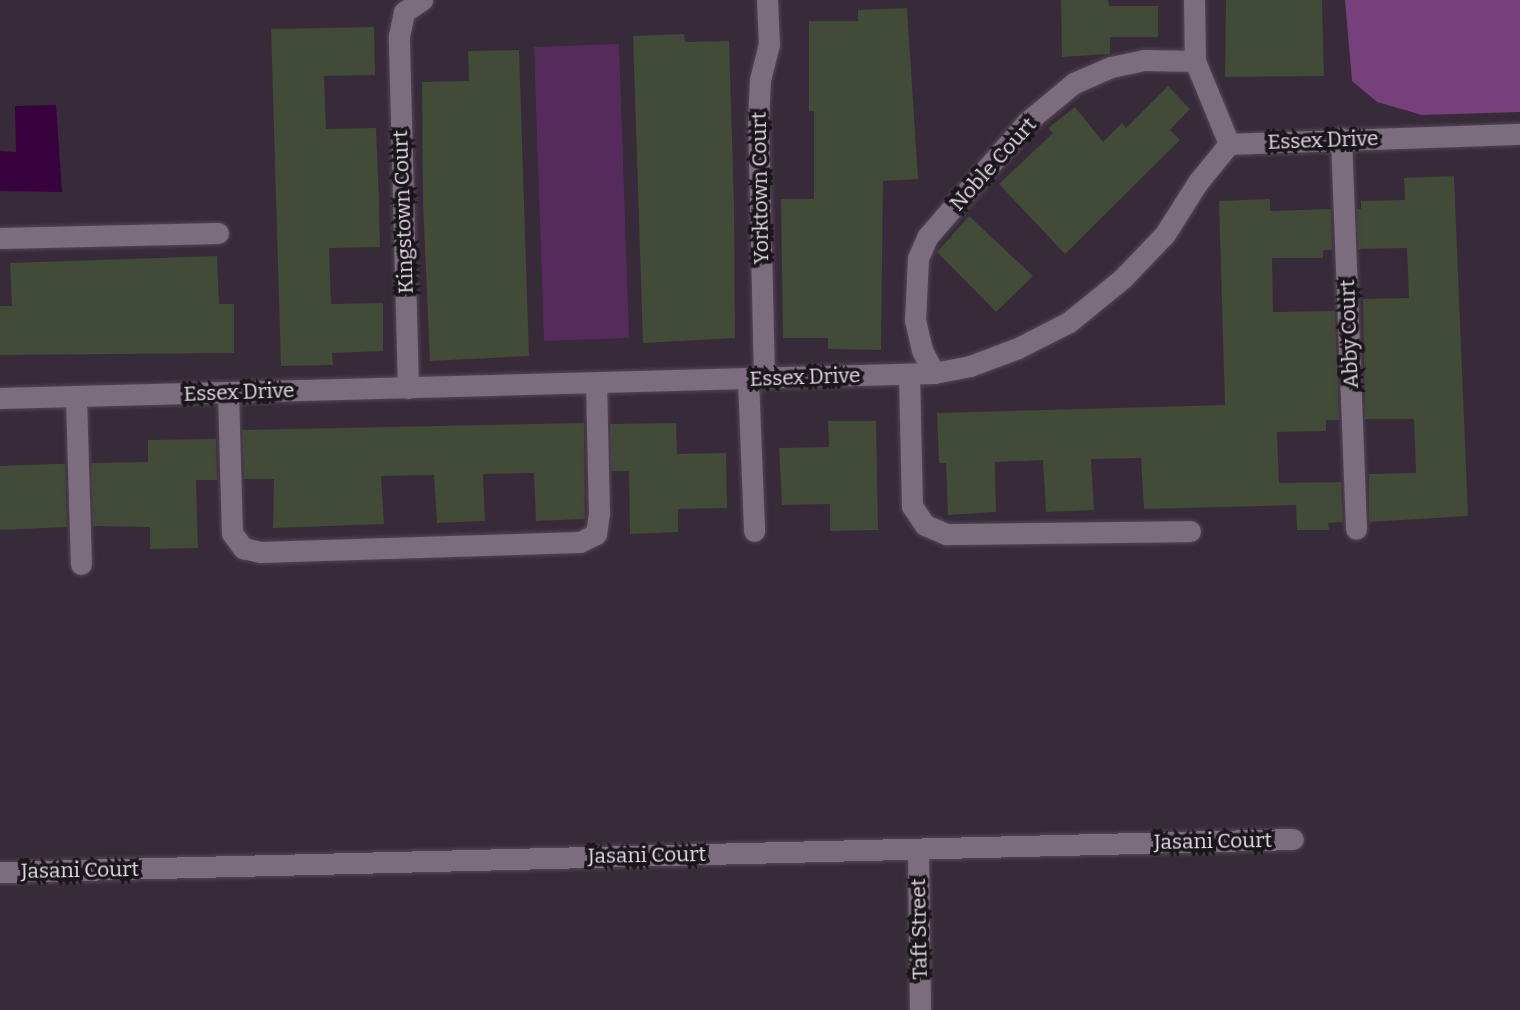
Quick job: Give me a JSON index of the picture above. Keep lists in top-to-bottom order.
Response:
{
  "streets": {
    "street": [
      "Essex Drive",
      "Noble Court",
      "Yorktown Court",
      "Kingstown Court",
      "Abby Court",
      "Jasani Court",
      "Taft Street"
    ]
  },
  "crossings": [
    ["Essex Drive", "Noble Court"],
    ["Essex Drive", "Yorktown Court"],
    ["Essex Drive", "Kingstown Court"],
    ["Essex Drive", "Abby Court"],
    ["Jasani Court", "Taft Street"]
  ]
}
